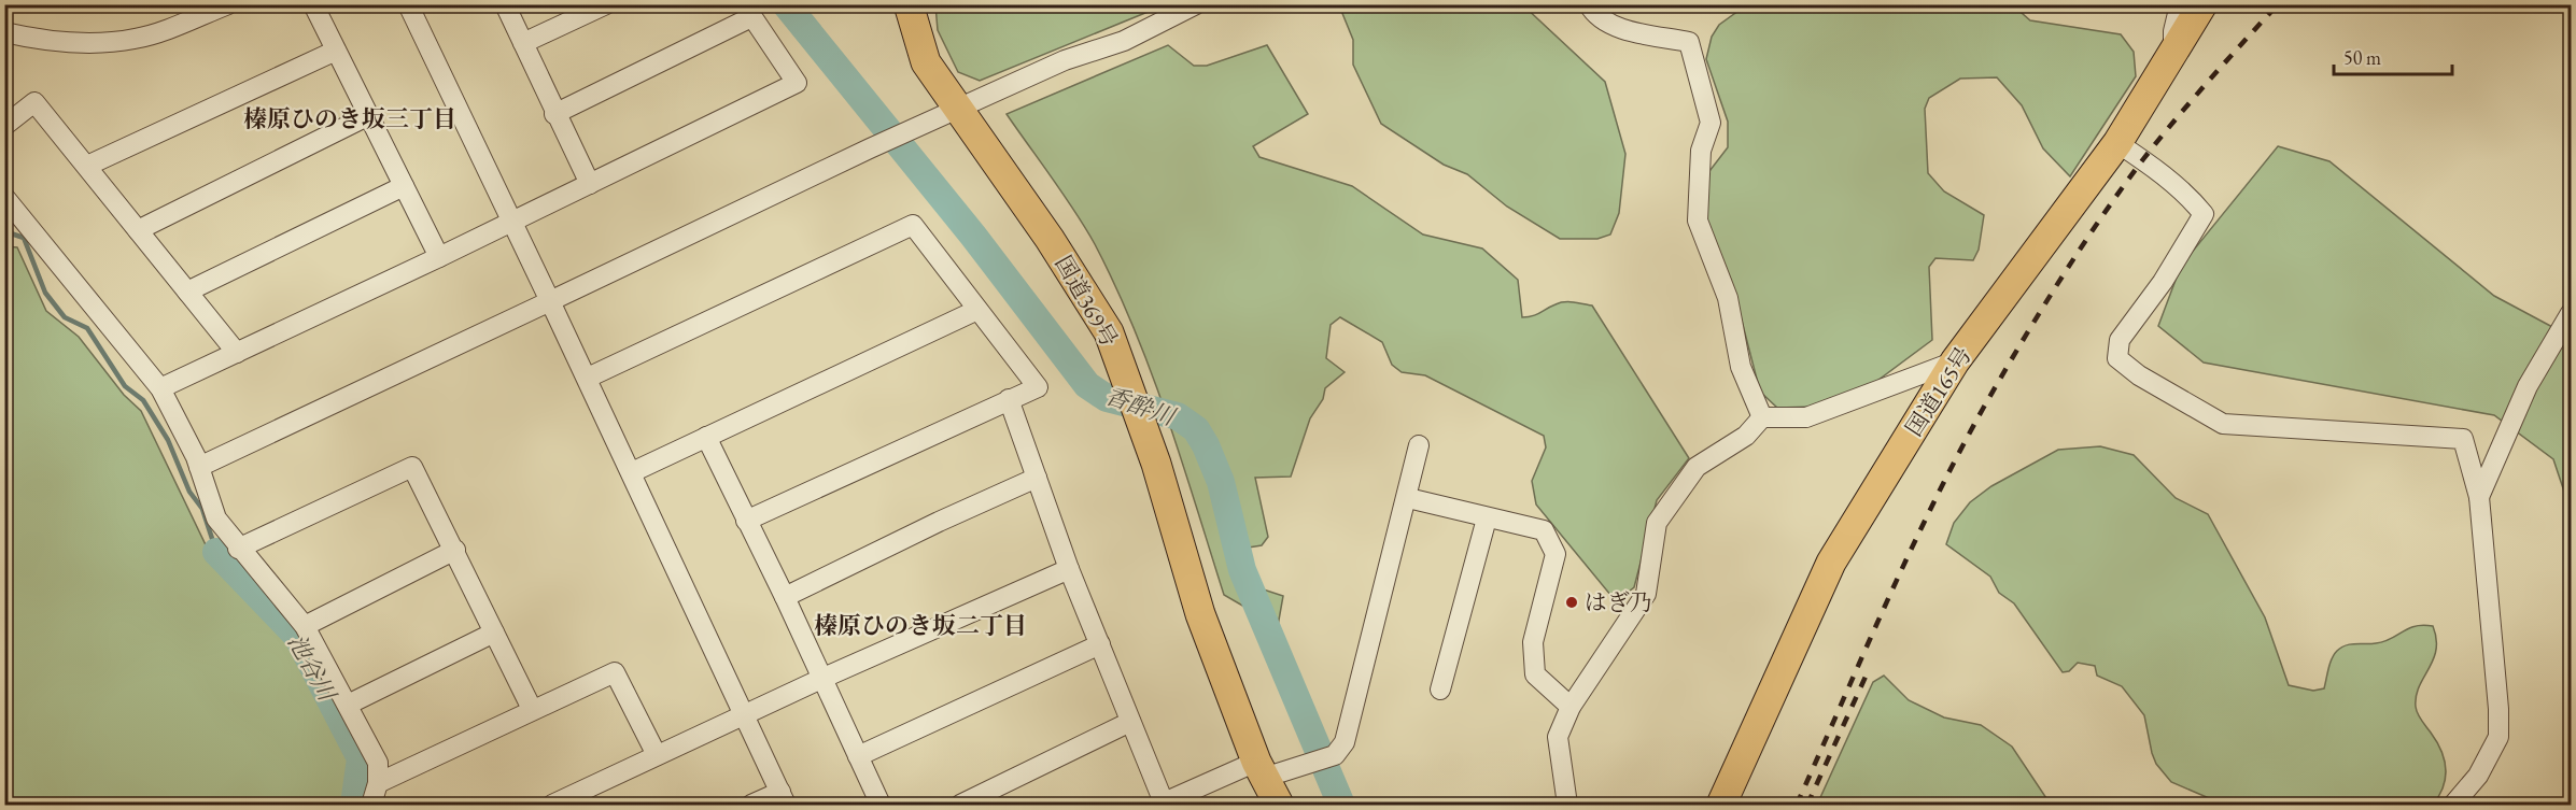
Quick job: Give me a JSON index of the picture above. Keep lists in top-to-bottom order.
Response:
{
  "streets": {
    "highway": ["国道369号", "国道165号"]
  },
  "districts": ["榛原ひのき坂三丁目", "榛原ひのき坂二丁目"],
  "water": ["香酔川", "池谷川"],
  "places": ["はぎ乃"],
  "scale_bar": "50 m"
}
